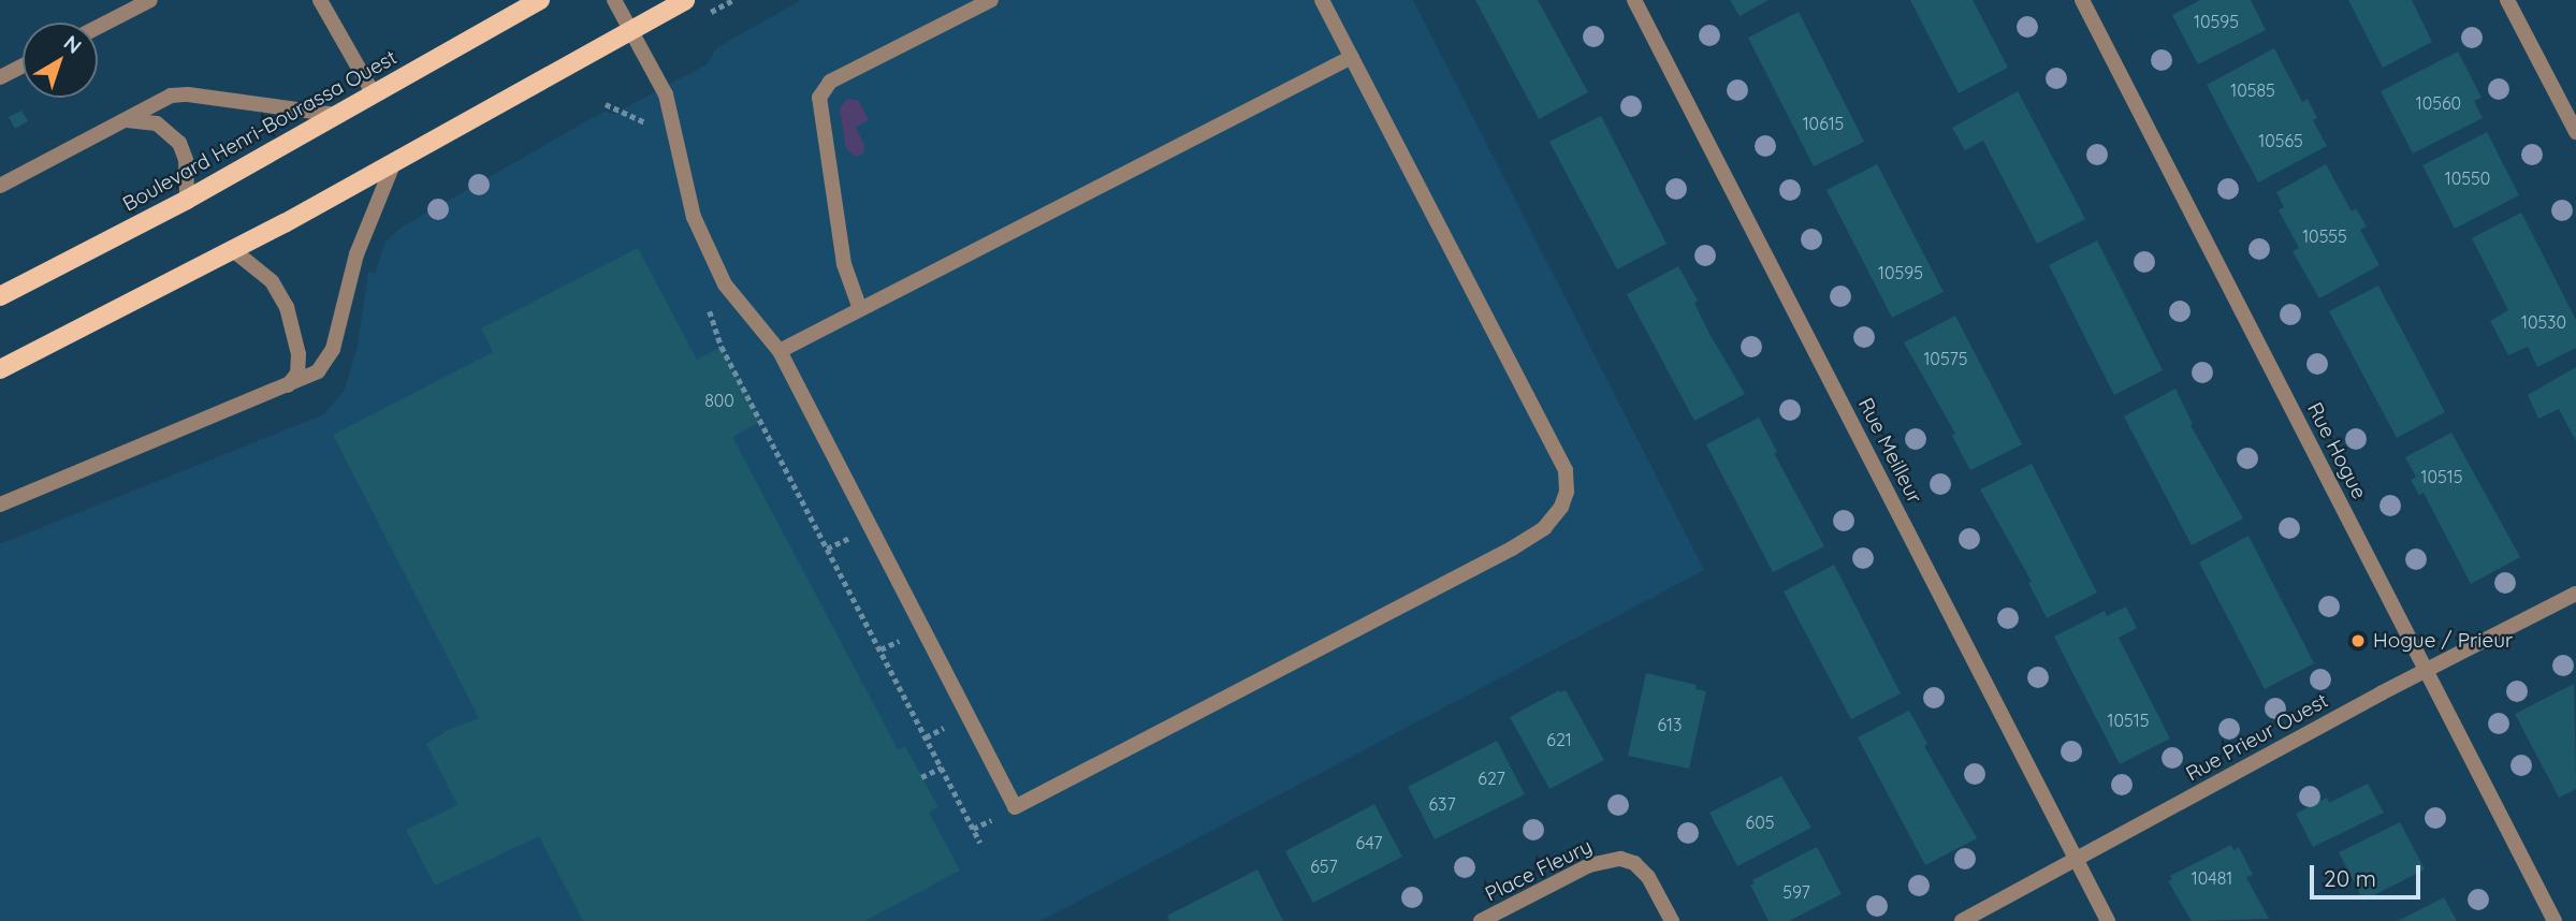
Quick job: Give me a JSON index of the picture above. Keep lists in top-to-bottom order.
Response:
{
  "streets": {
    "main road": ["Boulevard Henri-Bourassa Ouest"],
    "street": [
      "Rue Meilleur",
      "Rue Hogue",
      "Rue Prieur Ouest",
      "Place Fleury"
    ]
  },
  "crossings": [
    ["Rue Meilleur", "Rue Prieur Ouest"],
    ["Rue Hogue", "Rue Prieur Ouest"]
  ],
  "places": ["Hogue / Prieur"],
  "house_numbers": [
    "10595",
    "10585",
    "10560",
    "10615",
    "10565",
    "10550",
    "10555",
    "10595",
    "10530",
    "10575",
    "800",
    "10515",
    "10515",
    "613",
    "621",
    "627",
    "637",
    "605",
    "647",
    "657",
    "10481",
    "597"
  ],
  "scale_bar": "20 m",
  "north": "top right"
}
